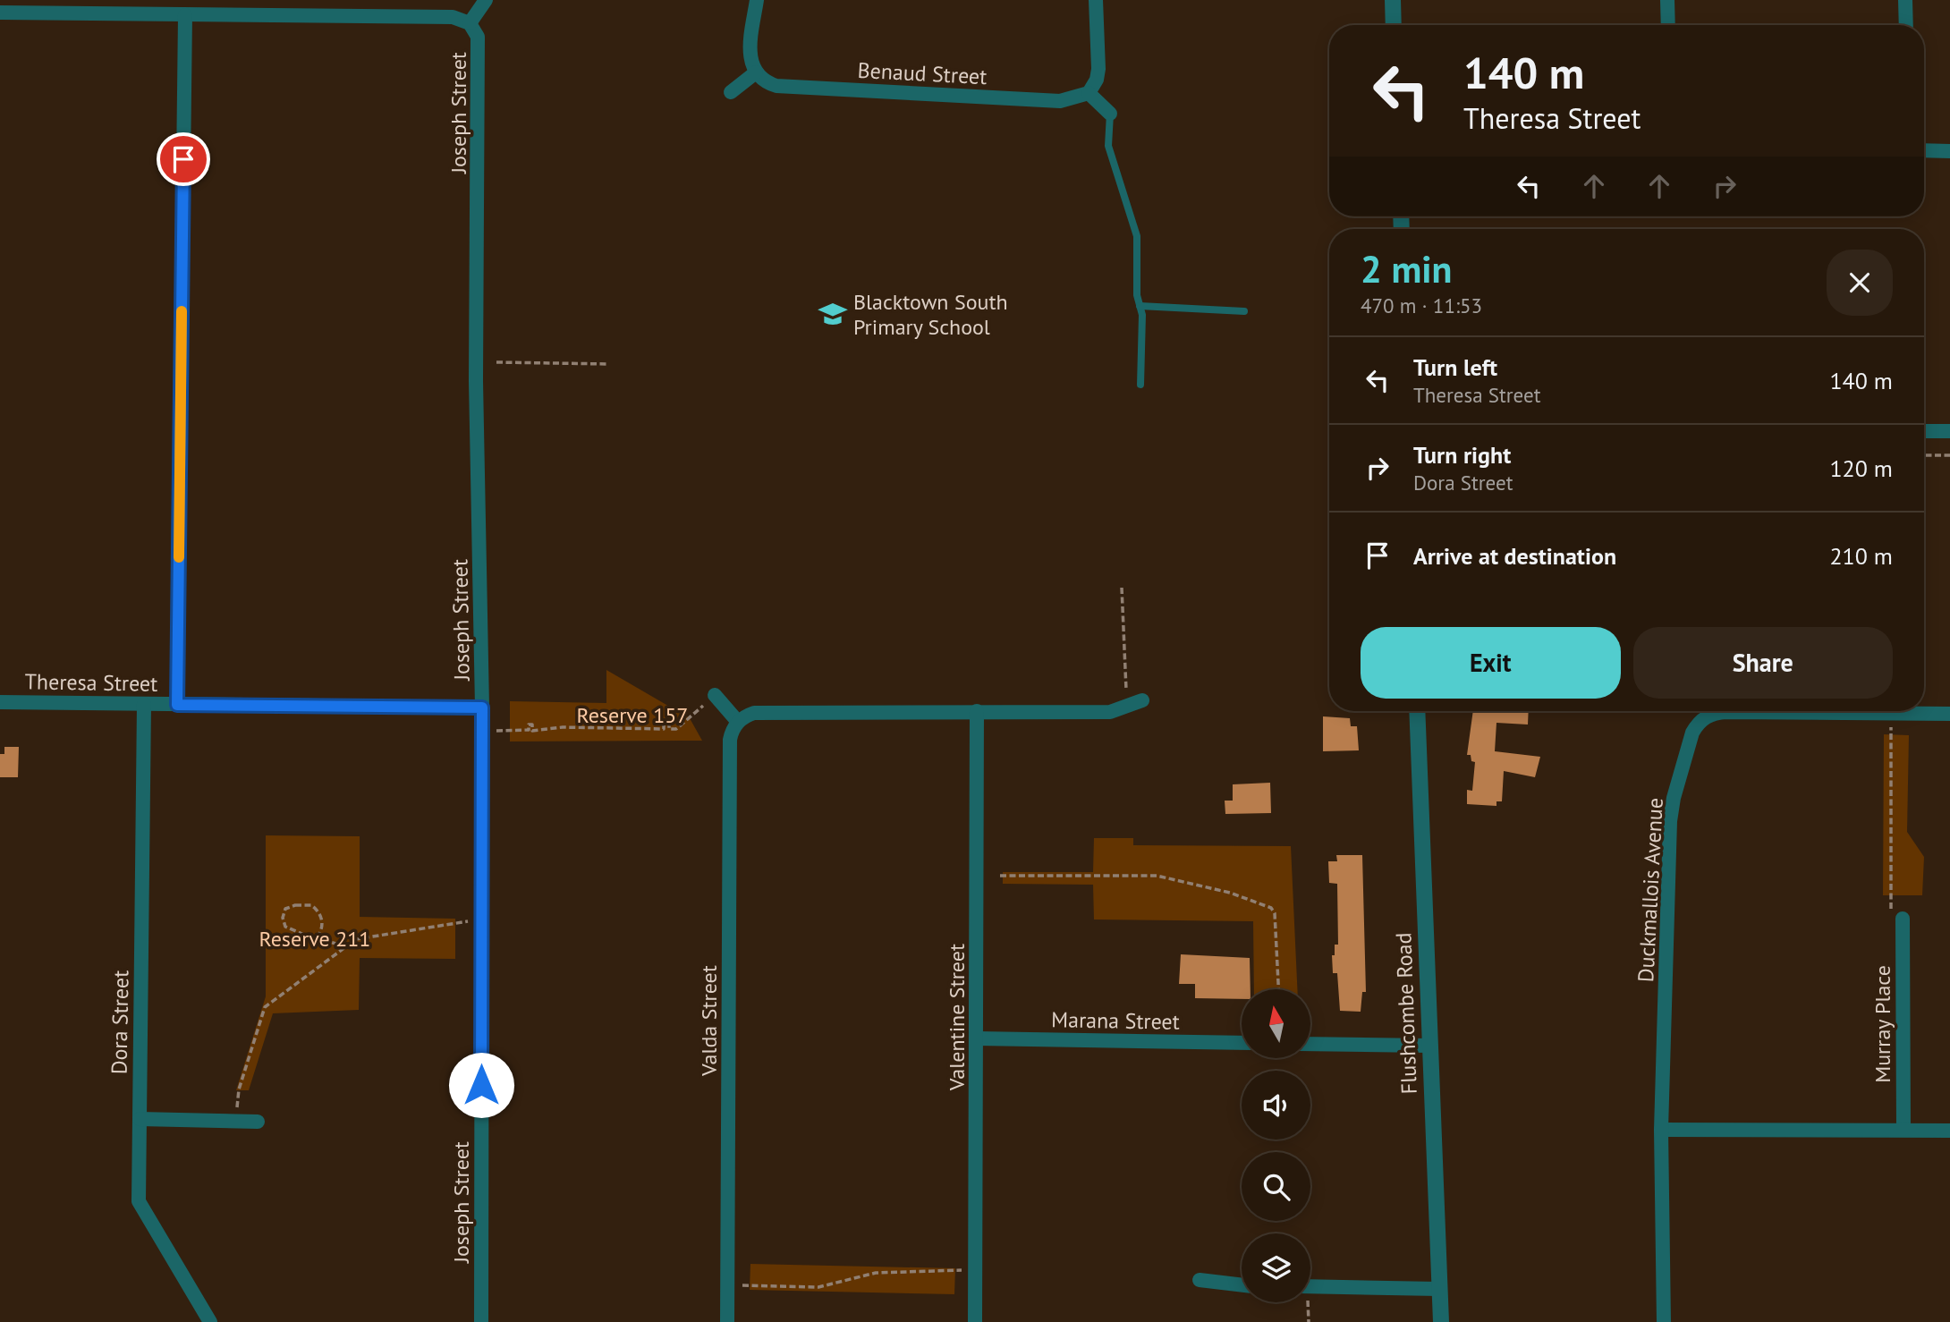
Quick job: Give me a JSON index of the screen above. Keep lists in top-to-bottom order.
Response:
{
  "streets": {
    "street": [
      "Benaud Street",
      "Joseph Street",
      "Theresa Street",
      "Duckmallois Avenue",
      "Flushcombe Road",
      "Valentine Street",
      "Valda Street",
      "Marana Street",
      "Dora Street",
      "Murray Place"
    ]
  },
  "crossings": [
    ["Joseph Street", "Theresa Street"],
    ["Theresa Street", "Dora Street"],
    ["Valentine Street", "Marana Street"]
  ],
  "parks": ["Reserve 157", "Reserve 211"],
  "places": {
    "school or university": ["Blacktown South Primary School"]
  },
  "north": "top",
  "page": {
    "turn": ["140 m", "Theresa Street"],
    "heading": ["2 min", "470 m · 11:53"],
    "list": [
      {
        "name": "Turn left",
        "note": "Theresa Street",
        "value": "140 m"
      },
      {
        "name": "Turn right",
        "note": "Dora Street",
        "value": "120 m"
      },
      {
        "name": "Arrive at destination",
        "value": "210 m"
      }
    ],
    "buttons": ["Exit", "Share"]
  }
}
